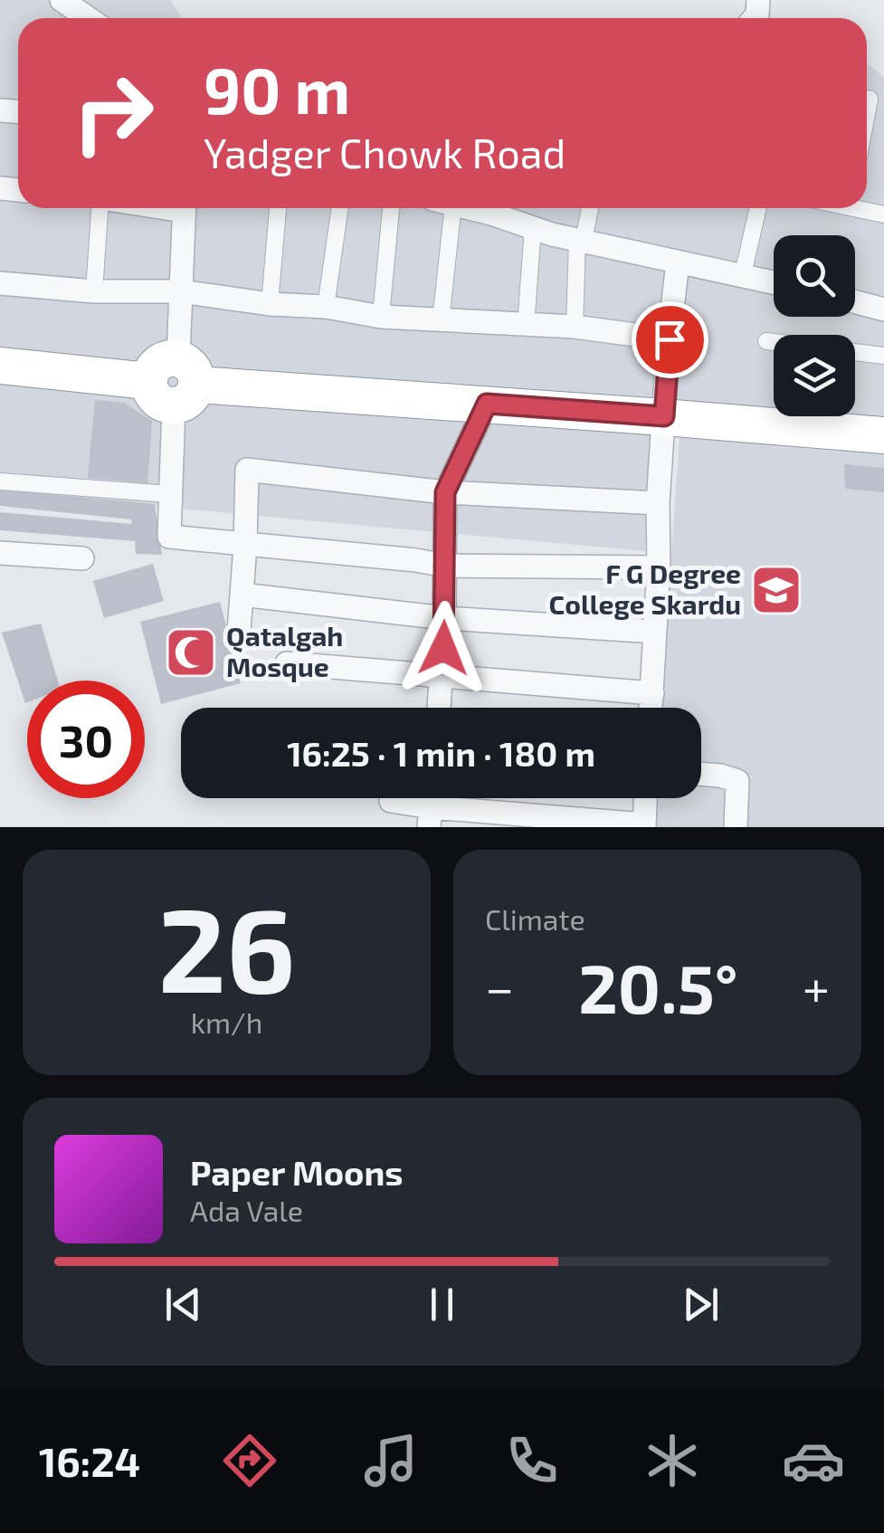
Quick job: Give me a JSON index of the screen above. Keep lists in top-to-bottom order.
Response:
{
  "places": {
    "school or university": ["F G Degree College Skardu"],
    "mosque": ["Qatalgah Mosque"]
  },
  "page": {
    "turn": ["90 m", "Yadger Chowk Road"],
    "limit": "30",
    "trip": "16:25 · 1 min · 180 m",
    "tile": [
      ["26", "km/h"],
      "Climate"
    ],
    "heat": ["−", "20.5°", "+"],
    "song": ["Paper Moons", "Ada Vale"],
    "tabs": "16:24"
  }
}
